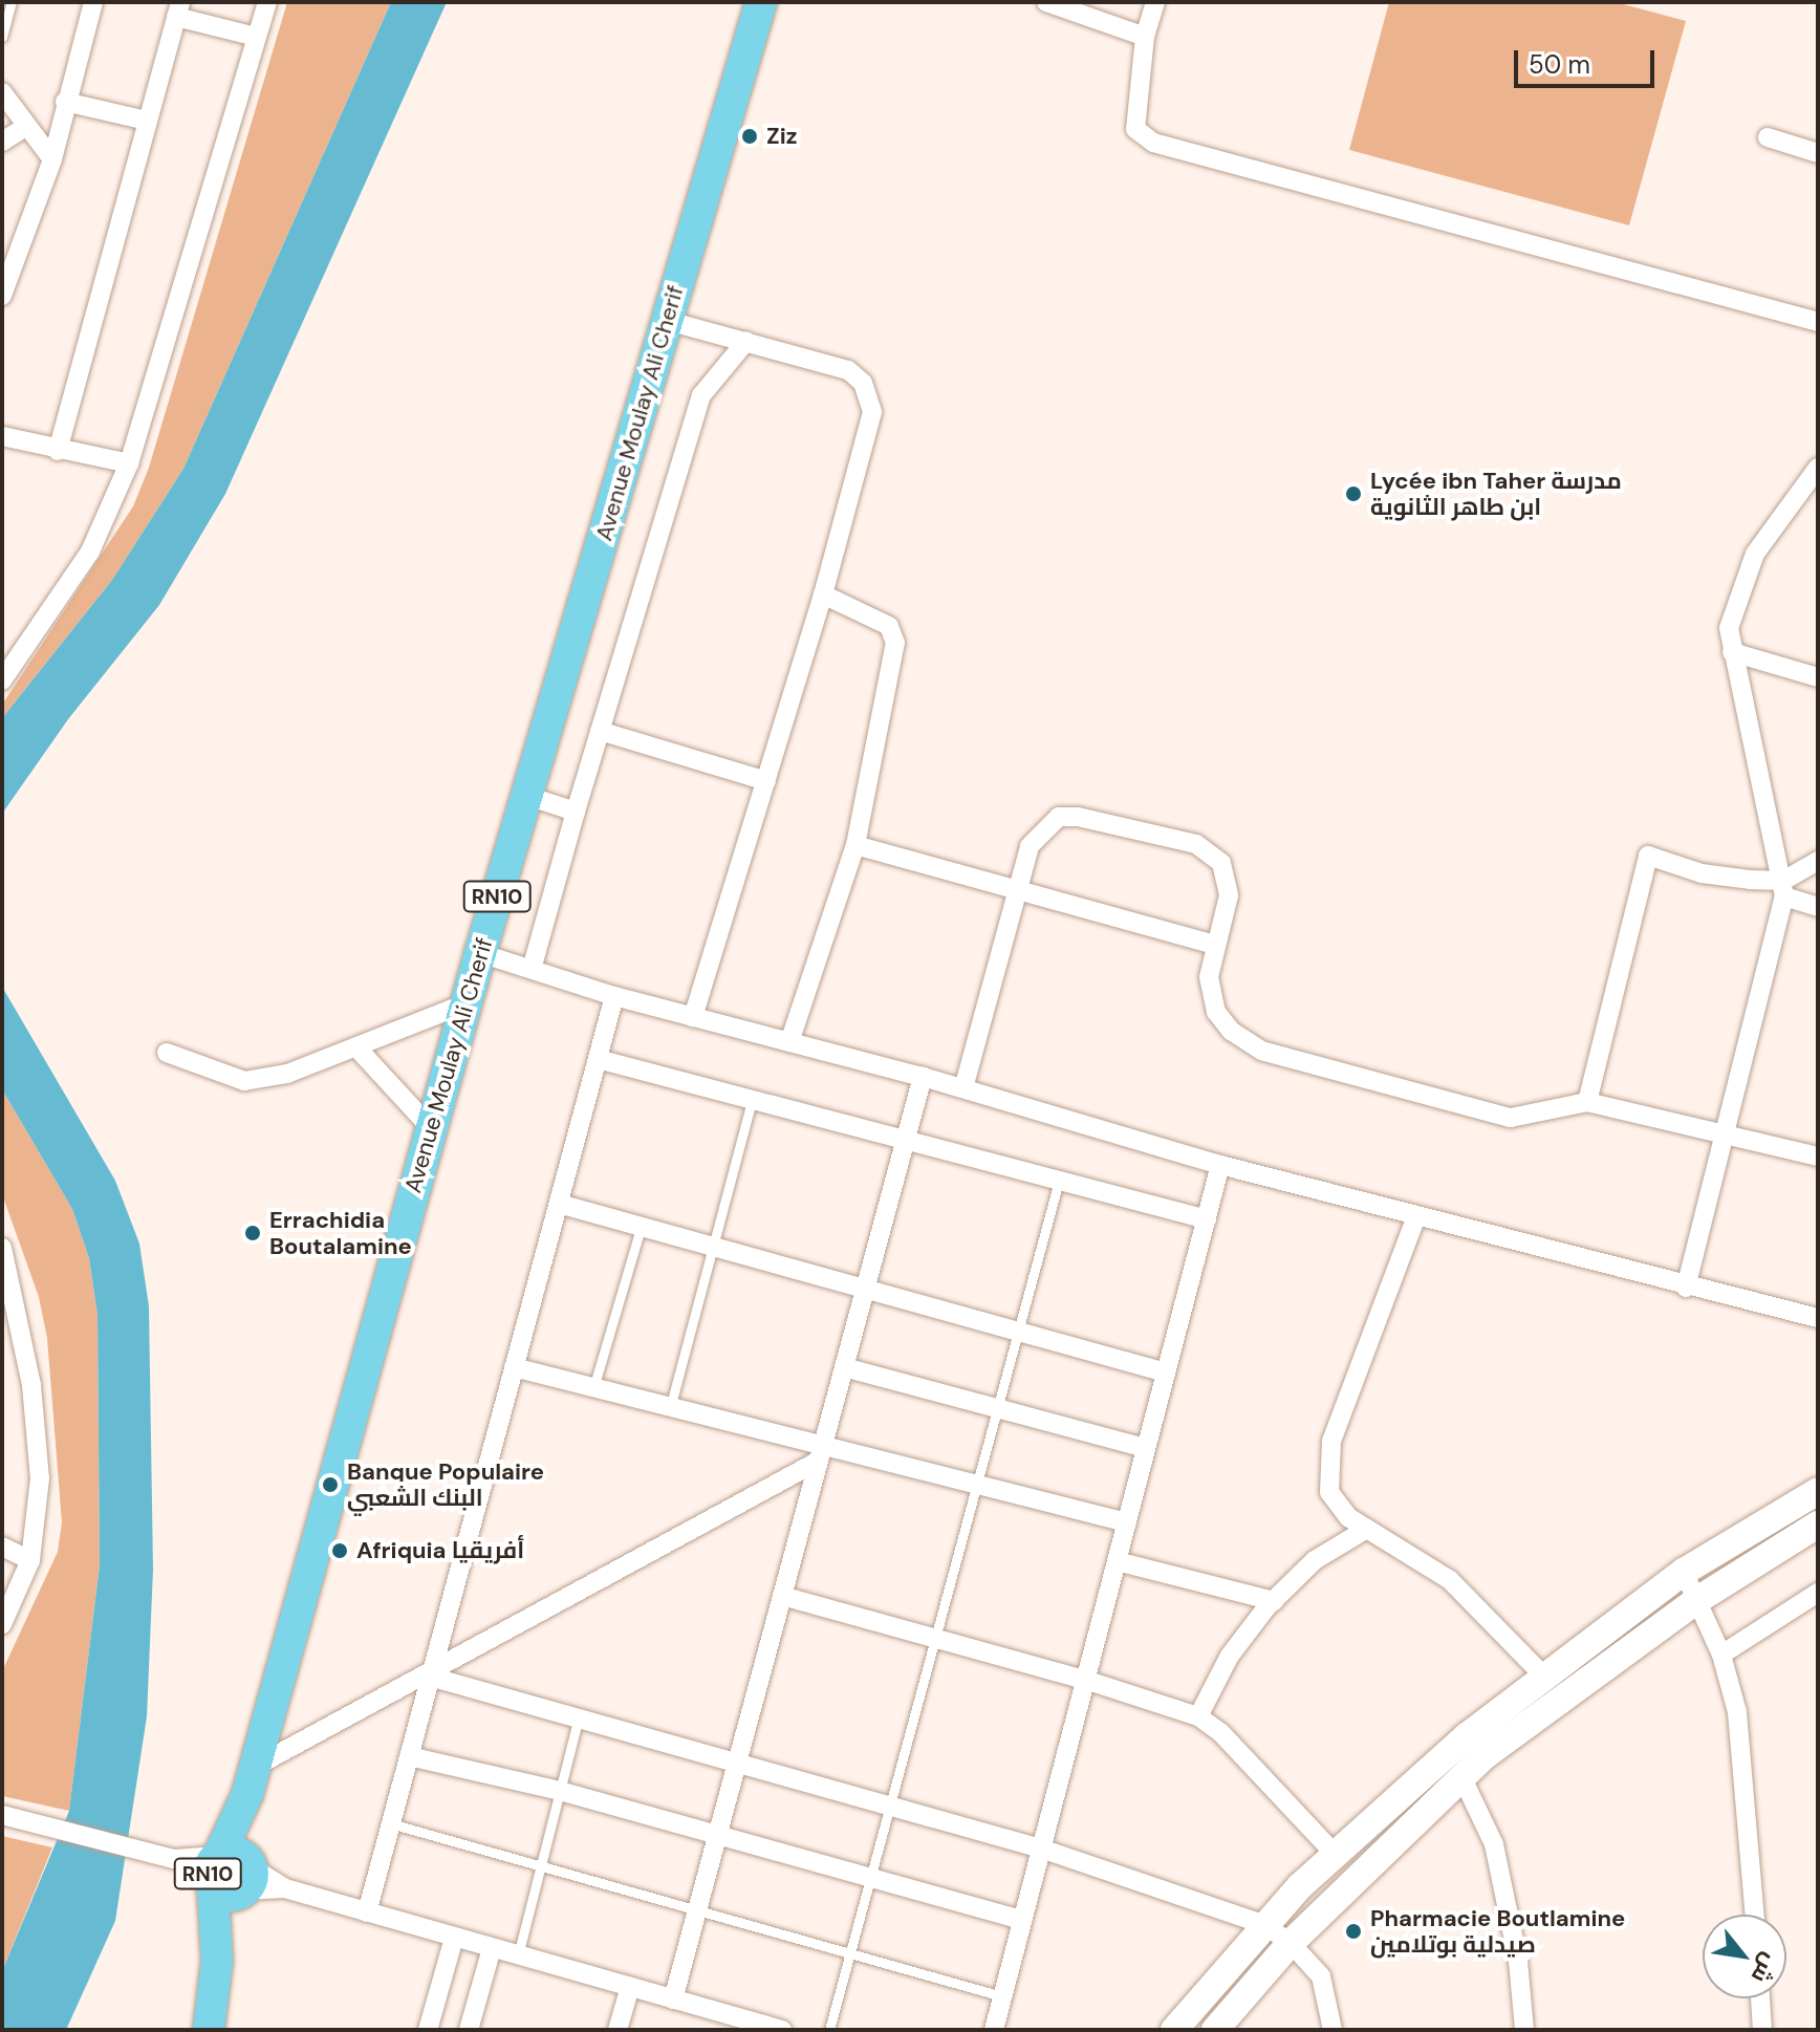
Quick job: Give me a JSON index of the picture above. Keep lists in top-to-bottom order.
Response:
{
  "streets": {
    "main road": ["Avenue Moulay Ali Cherif", "RN10"]
  },
  "crossings": [
    ["Avenue Moulay Ali Cherif", "RN10"]
  ],
  "places": [
    "Ziz",
    "Lycée ibn Taher مدرسة ابن طاهر الثانوية",
    "Errachidia Boutalamine",
    "Banque Populaire البنك الشعبي",
    "Afriquia أفريقيا",
    "Pharmacie Boutlamine صيدلية بوتلامين"
  ],
  "scale_bar": "50 m",
  "north": "bottom right"
}
